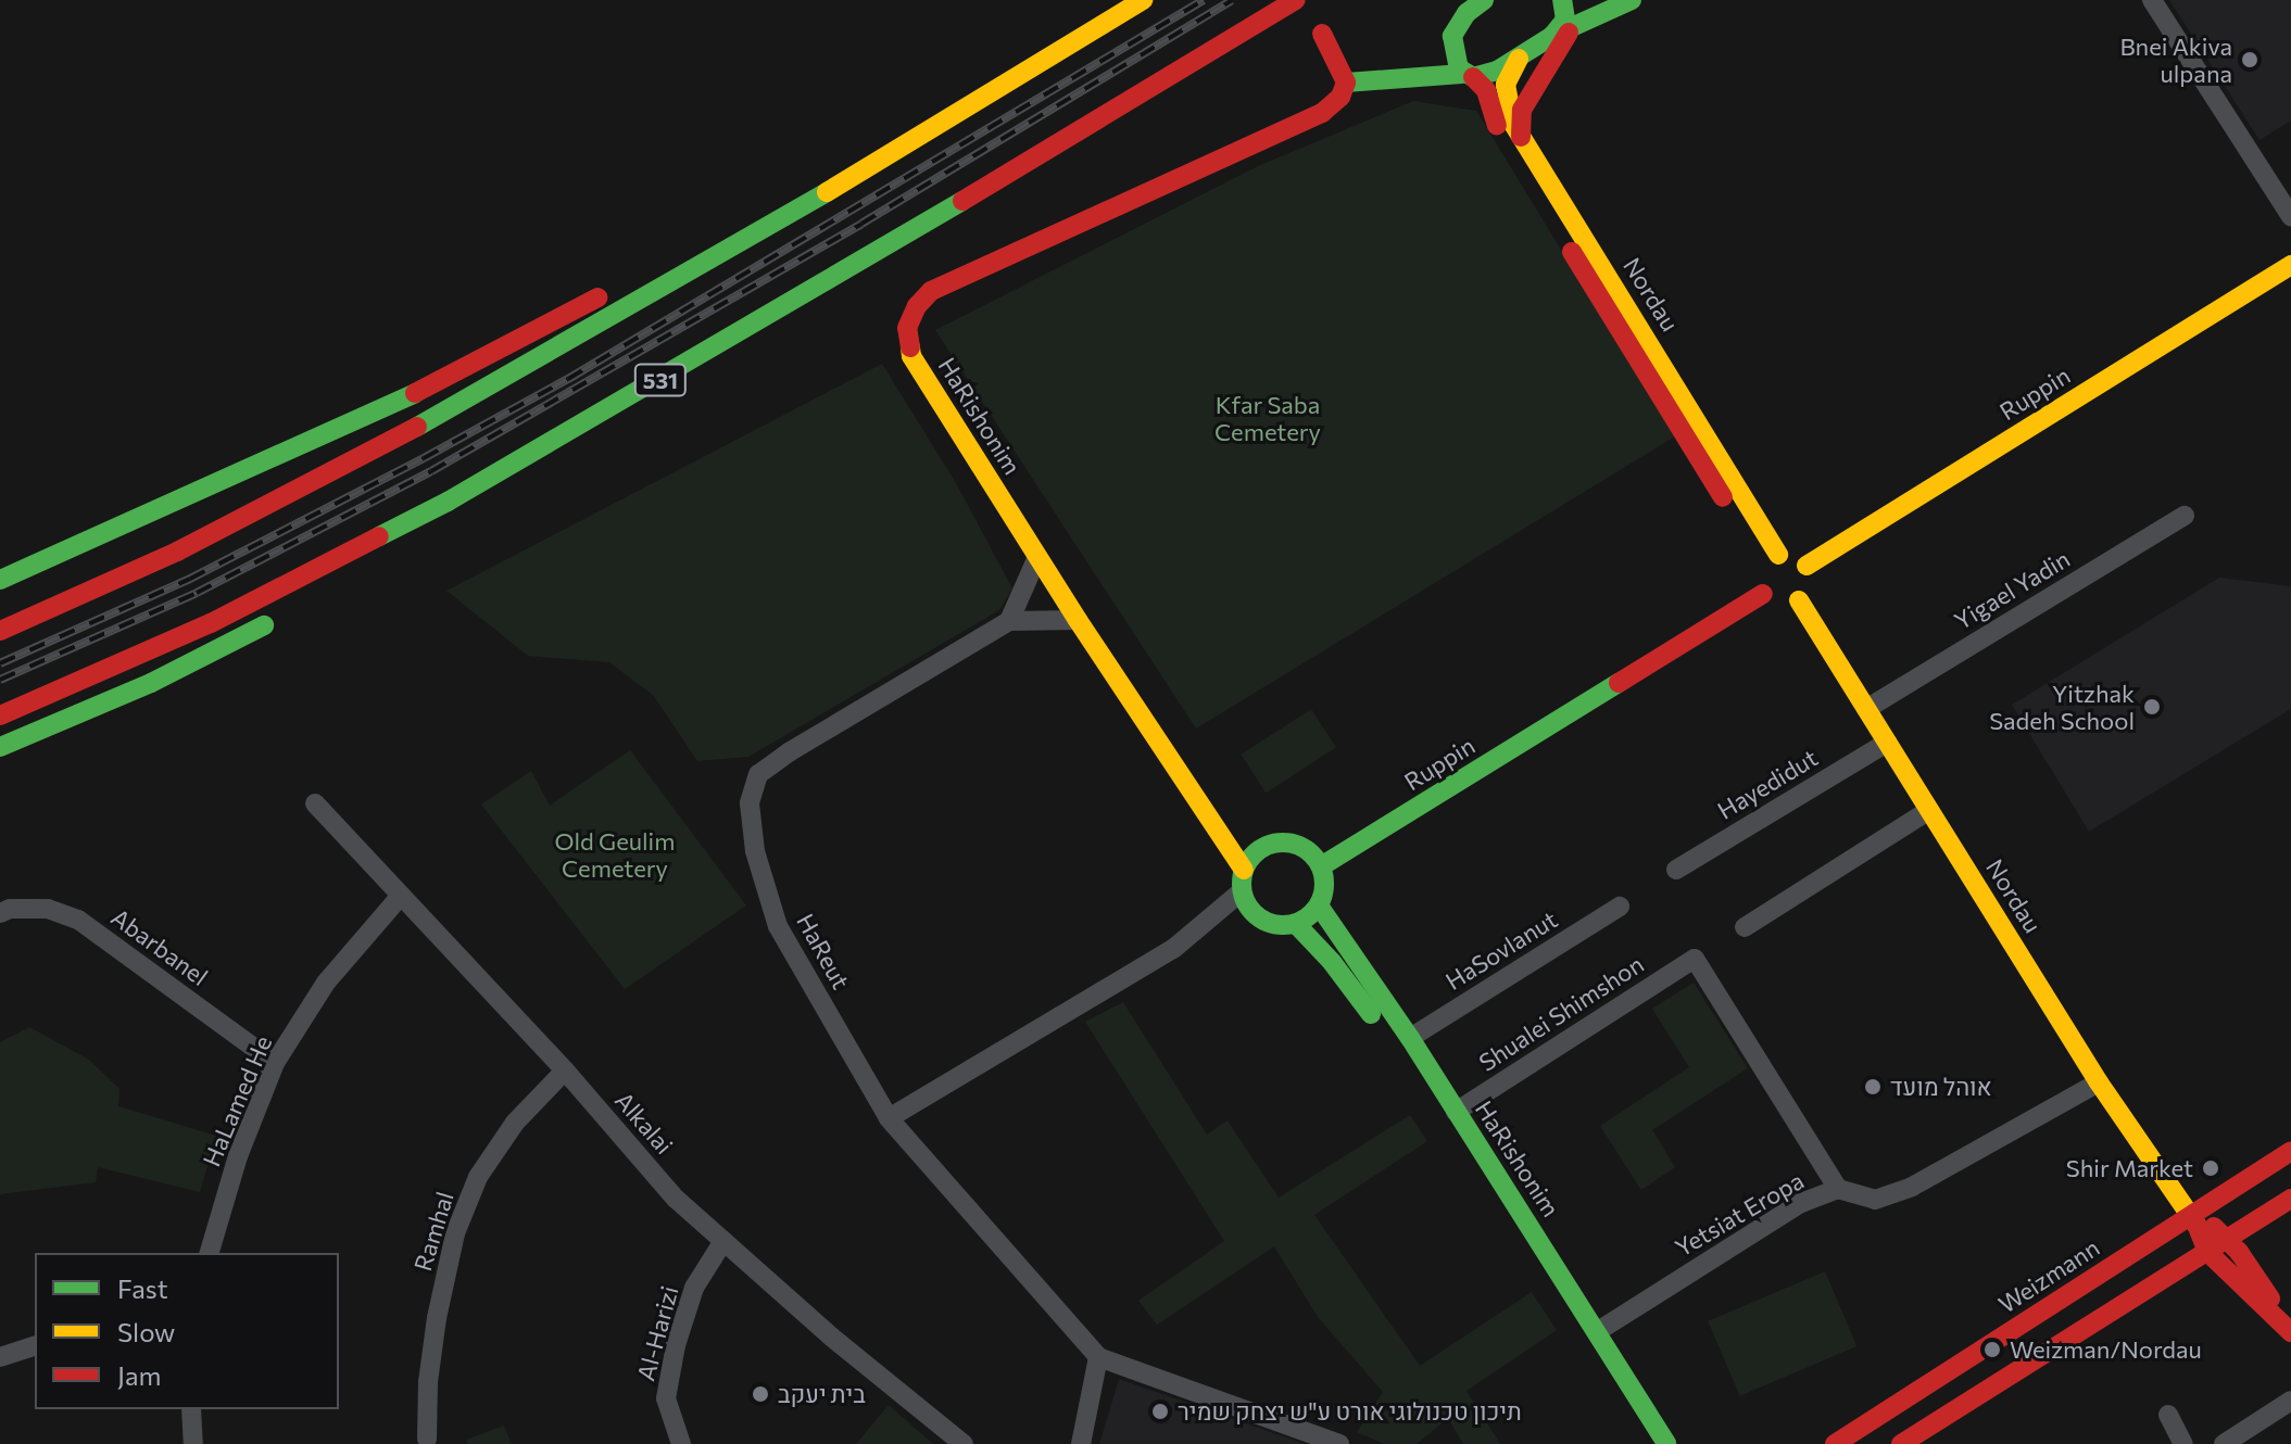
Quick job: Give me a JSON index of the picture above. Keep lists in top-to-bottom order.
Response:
{
  "streets": {
    "main road": [
      "Nordau",
      "531",
      "Ruppin",
      "HaRishonim",
      "Weizmann"
    ],
    "street": [
      "Yigael Yadin",
      "Hayedidut",
      "Abarbanel",
      "HaSovlanut",
      "HaReut",
      "Shualei Shimshon",
      "HaLamed He",
      "Alkalai",
      "Yetsiat Eropa",
      "Ramhal",
      "Al-Harizi"
    ]
  },
  "crossings": [
    ["Nordau", "Ruppin"],
    ["Nordau", "Yigael Yadin"],
    ["Nordau", "Hayedidut"],
    ["Nordau", "Yetsiat Eropa"],
    ["Nordau", "Weizmann"],
    ["Ruppin", "HaRishonim"],
    ["HaRishonim", "HaSovlanut"],
    ["HaRishonim", "HaReut"],
    ["HaRishonim", "Shualei Shimshon"],
    ["HaRishonim", "Yetsiat Eropa"],
    ["Abarbanel", "HaLamed He"],
    ["Shualei Shimshon", "Yetsiat Eropa"],
    ["HaLamed He", "Alkalai"],
    ["Alkalai", "Ramhal"],
    ["Alkalai", "Al-Harizi"]
  ],
  "parks": ["Kfar Saba Cemetery", "Old Geulim Cemetery"],
  "places": [
    "Bnei Akiva ulpana",
    "Yitzhak Sadeh School",
    "אוהל מועד",
    "Shir Market",
    "Weizman/Nordau",
    "בית יעקב",
    "תיכון טכנולוגי אורט ע\"ש יצחק שמיר"
  ],
  "legend": ["Fast", "Slow", "Jam"]
}
